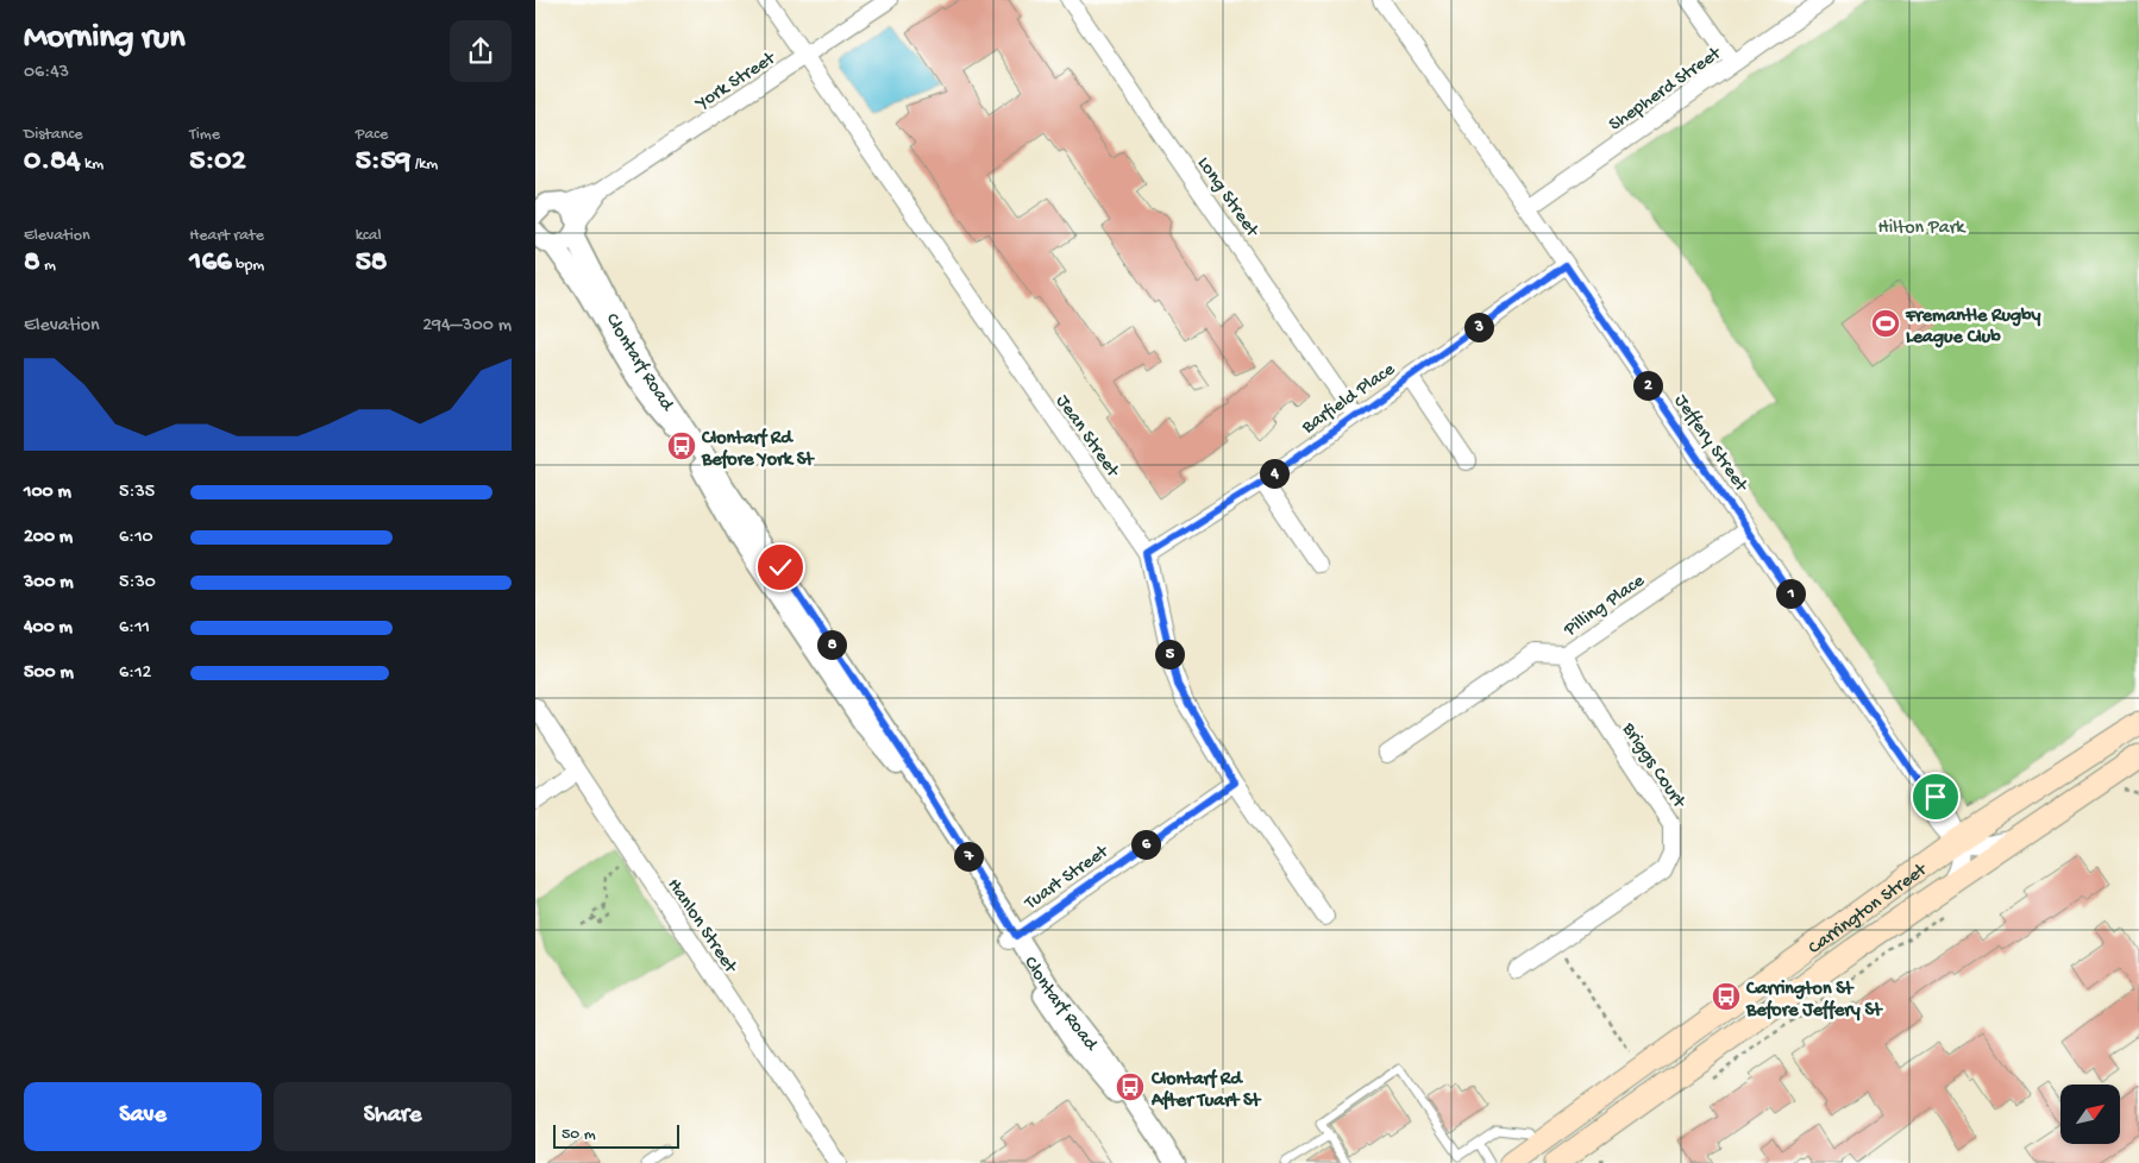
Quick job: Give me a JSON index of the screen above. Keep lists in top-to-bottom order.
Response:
{
  "streets": {
    "main road": ["Carrington Street"],
    "street": [
      "York Street",
      "Shepherd Street",
      "Long Street",
      "Clontarf Road",
      "Barfield Place",
      "Jean Street",
      "Jeffery Street",
      "Pilling Place",
      "Briggs Court",
      "Tuart Street",
      "Hanlon Street"
    ]
  },
  "crossings": [
    ["York Street", "Clontarf Road"],
    ["York Street", "Jean Street"],
    ["Shepherd Street", "Jeffery Street"],
    ["Long Street", "Barfield Place"],
    ["Clontarf Road", "Tuart Street"],
    ["Barfield Place", "Jean Street"],
    ["Barfield Place", "Jeffery Street"],
    ["Jean Street", "Tuart Street"],
    ["Jeffery Street", "Pilling Place"],
    ["Jeffery Street", "Carrington Street"],
    ["Pilling Place", "Briggs Court"]
  ],
  "parks": ["Hilton Park"],
  "places": {
    "sports": ["Fremantle Rugby League Club"],
    "bus stop": ["Clontarf Rd Before York St", "Carrington St Before Jeffery St", "Clontarf Rd After Tuart St"]
  },
  "scale_bar": "50 m",
  "north": "top right",
  "page": {
    "heading": ["Morning run", "06:43"],
    "stats": [
      ["Distance", "0.84 km"],
      ["Time", "5:02"],
      ["Pace", "5:59 /km"],
      ["Elevation", "8 m"],
      ["Heart rate", "166 bpm"],
      ["kcal", "58"]
    ],
    "chart": ["Elevation", "294–300 m"],
    "pins": [
      "3",
      "2",
      "4",
      "1",
      "8",
      "5",
      "6",
      "7"
    ],
    "list": [
      {
        "name": "100 m",
        "note": "5:35"
      },
      {
        "name": "200 m",
        "note": "6:10"
      },
      {
        "name": "300 m",
        "note": "5:30"
      },
      {
        "name": "400 m",
        "note": "6:11"
      },
      {
        "name": "500 m",
        "note": "6:12"
      }
    ],
    "buttons": ["Save", "Share"],
    "scale": "50 m"
  }
}
